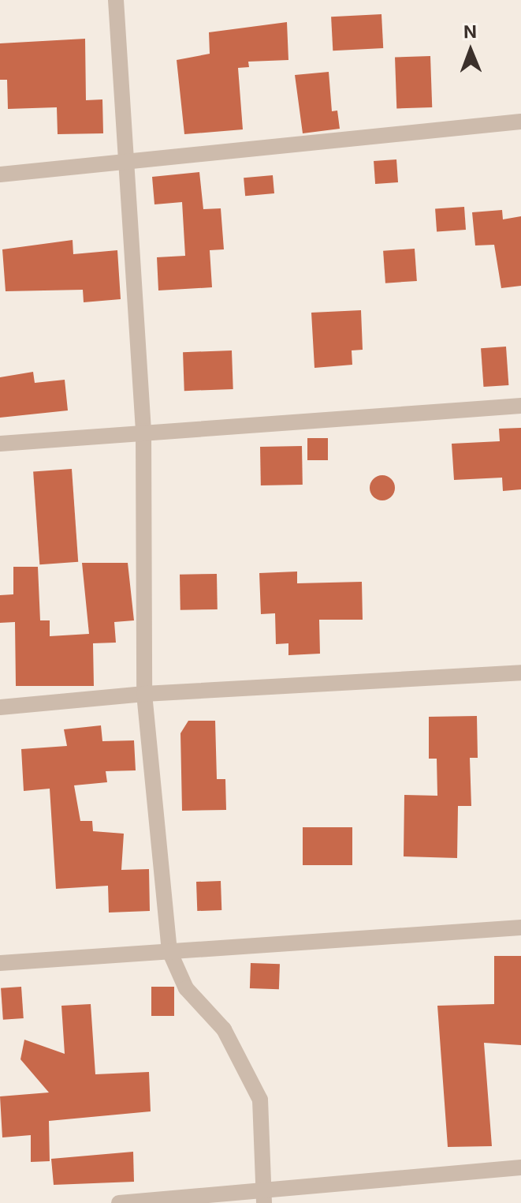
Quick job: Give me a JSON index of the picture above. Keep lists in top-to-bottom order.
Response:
{
  "north": "top"
}
